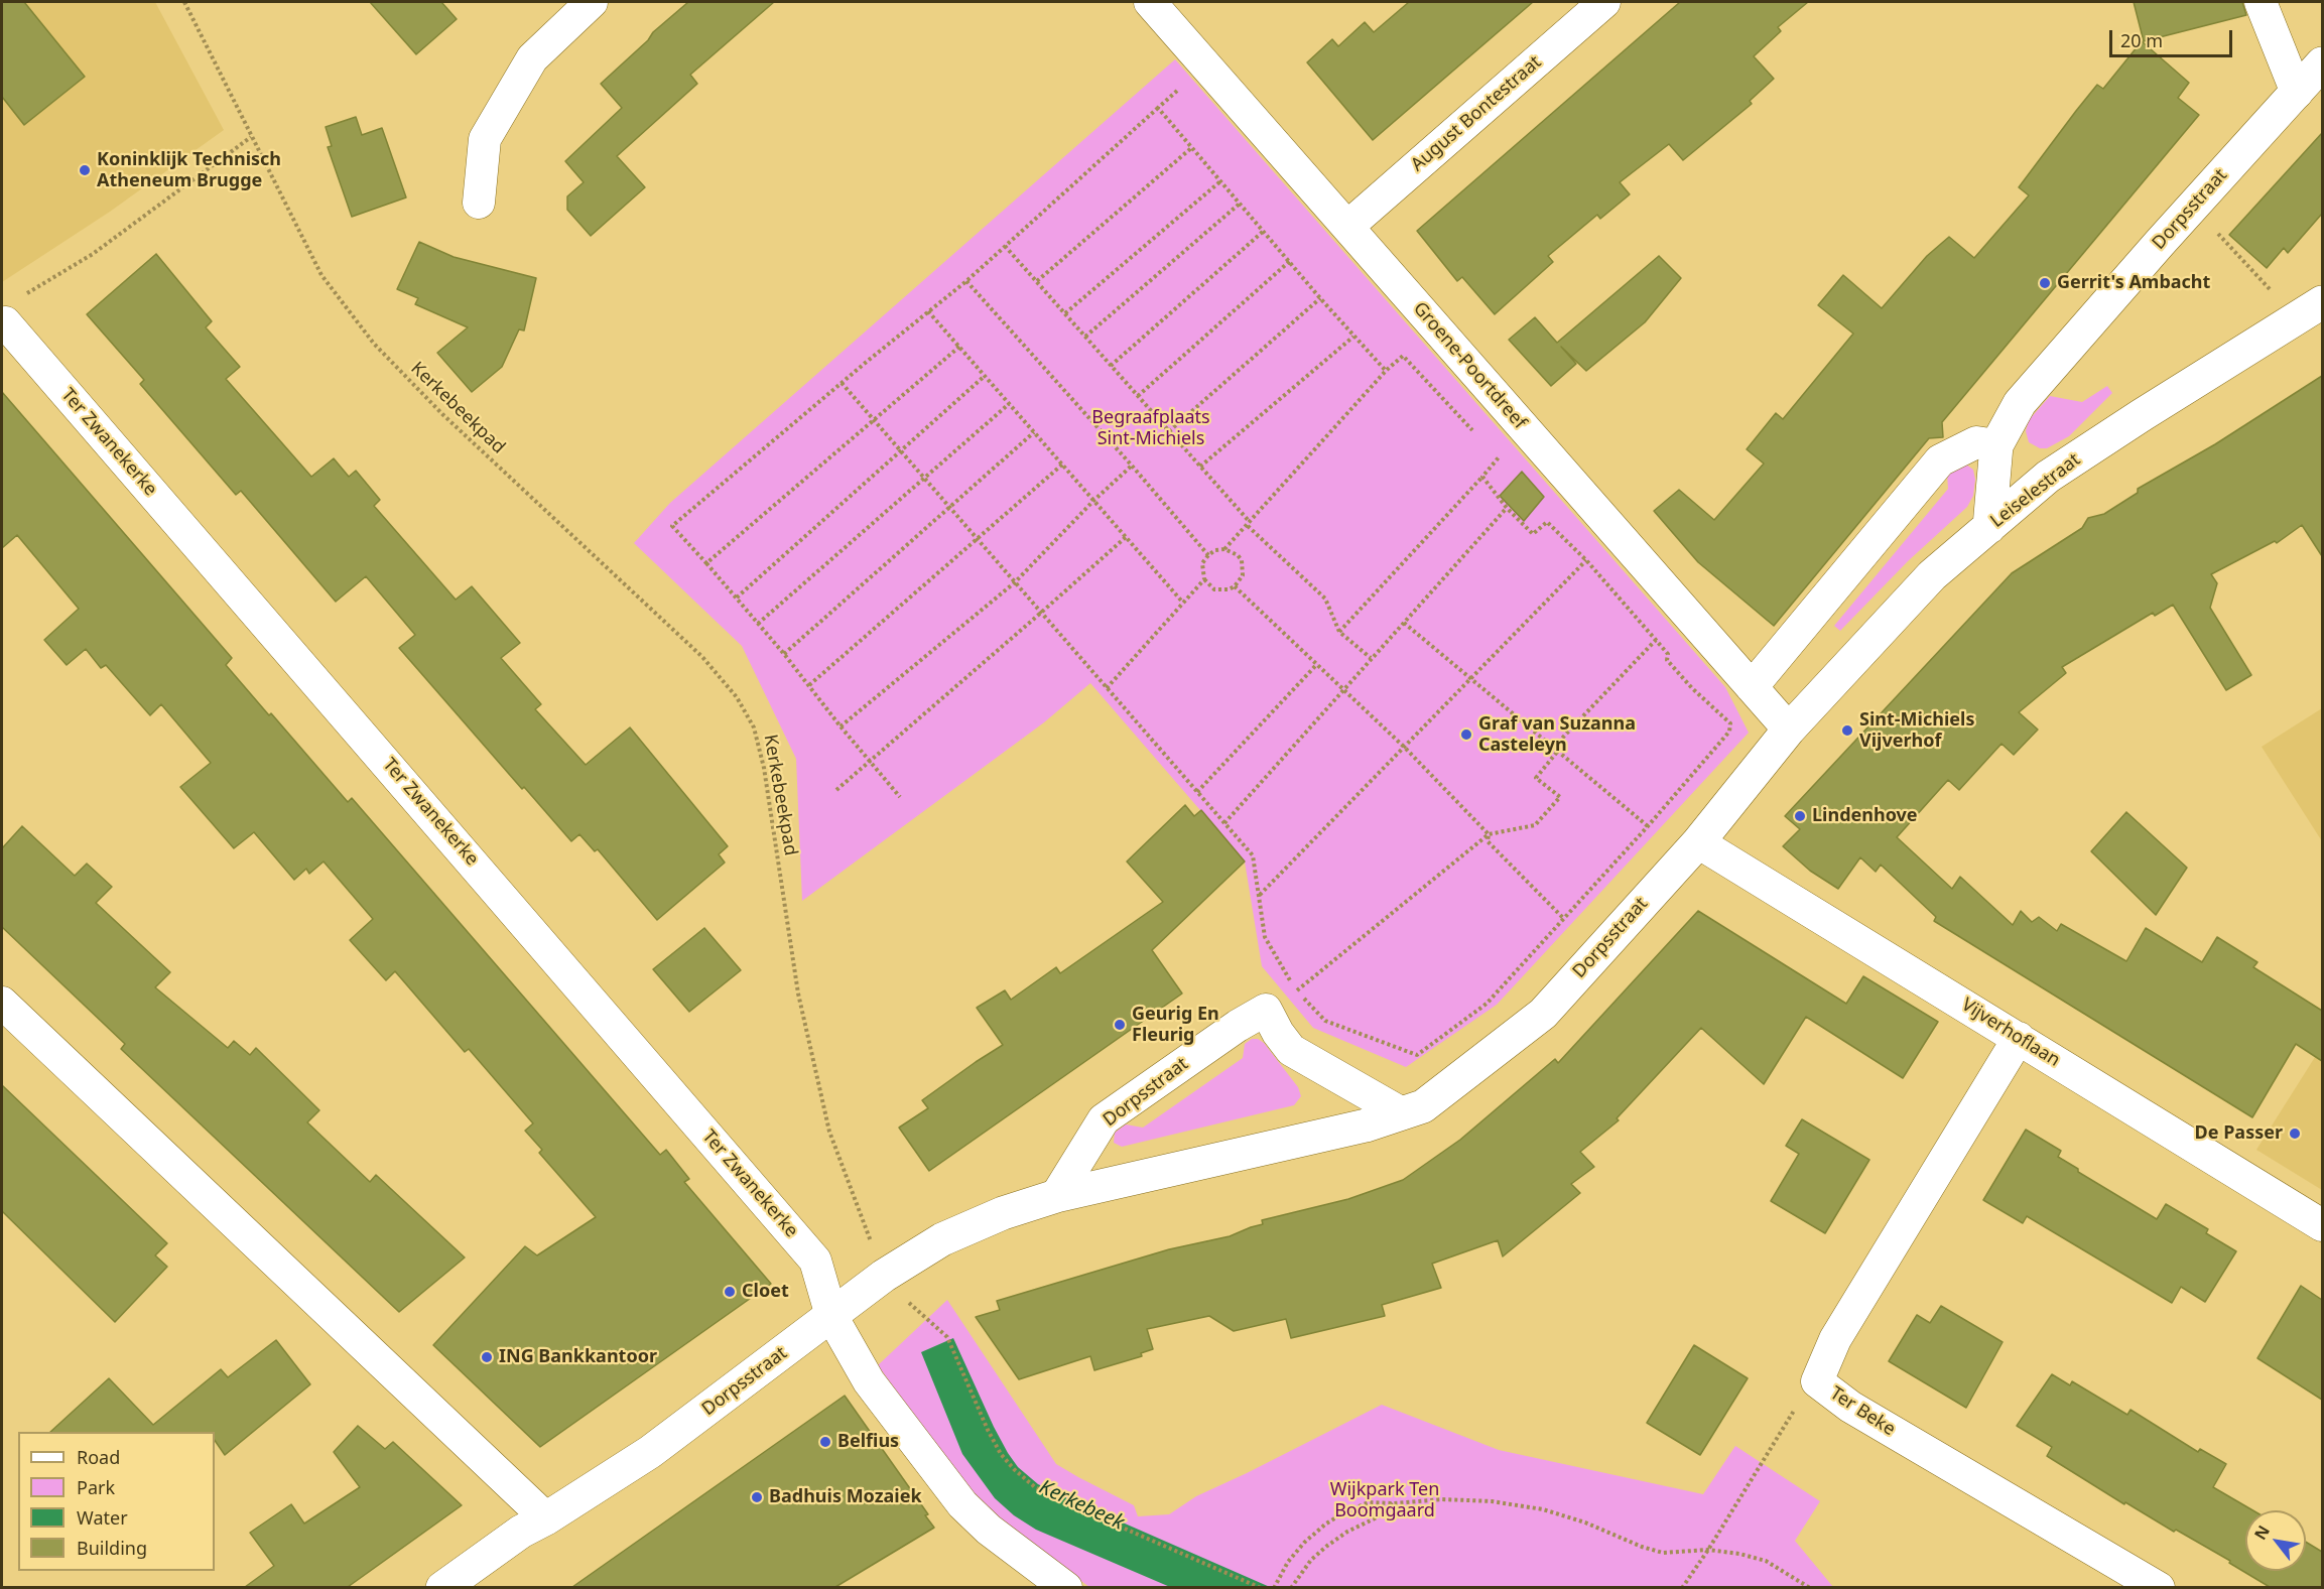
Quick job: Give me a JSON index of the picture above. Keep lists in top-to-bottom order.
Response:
{
  "streets": {
    "street": [
      "August Bontestraat",
      "Dorpsstraat",
      "Groene-Poortdreef",
      "Ter Zwanekerke",
      "Leiselestraat",
      "Vijverhoflaan",
      "Ter Beke"
    ],
    "path": ["Kerkebeekpad"]
  },
  "crossings": [
    ["August Bontestraat", "Groene-Poortdreef"],
    ["Dorpsstraat", "Groene-Poortdreef"],
    ["Dorpsstraat", "Kerkebeekpad"],
    ["Dorpsstraat", "Ter Zwanekerke"],
    ["Dorpsstraat", "Leiselestraat"],
    ["Dorpsstraat", "Vijverhoflaan"],
    ["Groene-Poortdreef", "Leiselestraat"],
    ["Vijverhoflaan", "Ter Beke"]
  ],
  "water": ["Kerkebeek"],
  "parks": ["Begraafplaats Sint-Michiels", "Wijkpark Ten Boomgaard"],
  "places": [
    "Koninklijk Technisch Atheneum Brugge",
    "Gerrit's Ambacht",
    "Sint-Michiels Vijverhof",
    "Graf van Suzanna Casteleyn",
    "Lindenhove",
    "Geurig En Fleurig",
    "De Passer",
    "Cloet",
    "ING Bankkantoor",
    "Belfius",
    "Badhuis Mozaiek"
  ],
  "legend": [
    "Road",
    "Park",
    "Water",
    "Building"
  ],
  "scale_bar": "20 m",
  "north": "top left"
}
